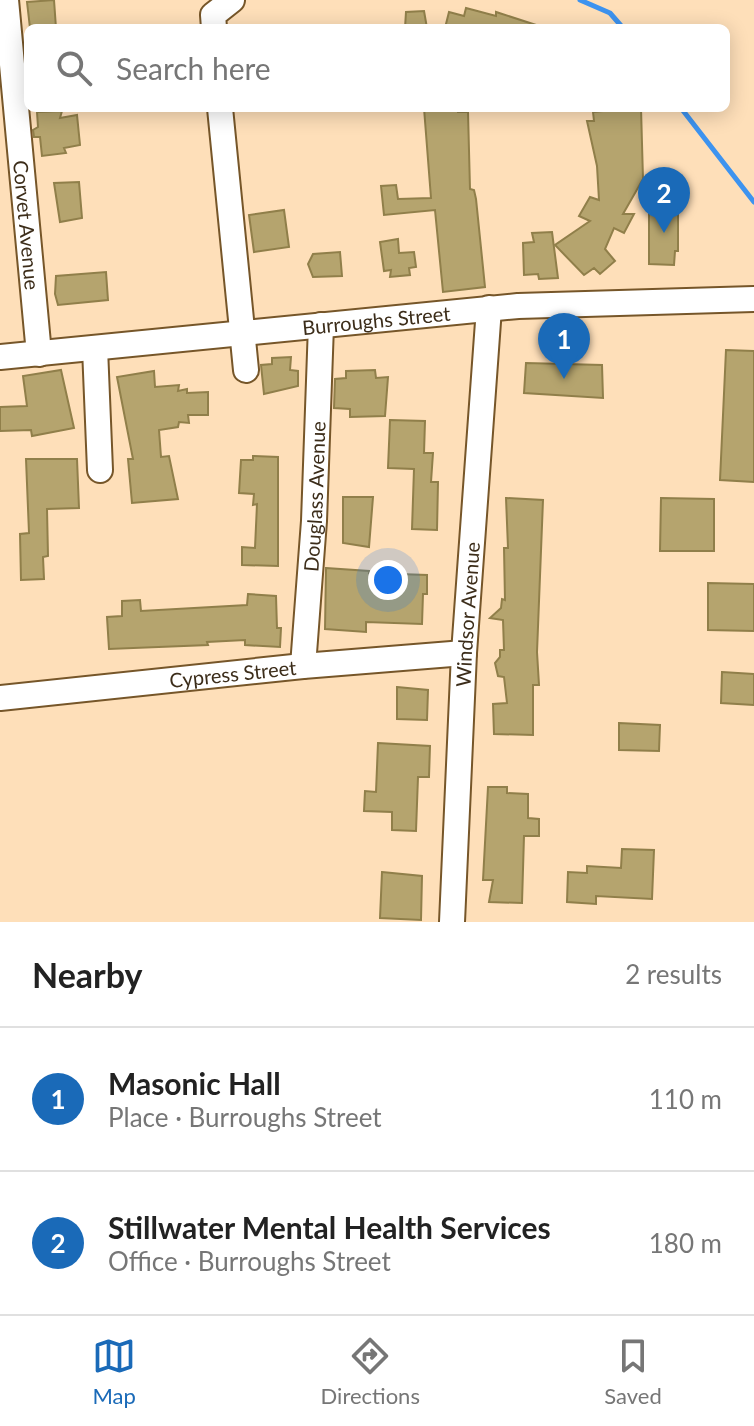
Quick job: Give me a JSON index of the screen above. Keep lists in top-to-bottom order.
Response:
{
  "streets": {
    "street": [
      "Corvet Avenue",
      "Burroughs Street",
      "Douglass Avenue",
      "Windsor Avenue",
      "Cypress Street"
    ]
  },
  "crossings": [
    ["Corvet Avenue", "Burroughs Street"],
    ["Burroughs Street", "Douglass Avenue"],
    ["Burroughs Street", "Windsor Avenue"],
    ["Douglass Avenue", "Cypress Street"],
    ["Windsor Avenue", "Cypress Street"]
  ],
  "page": {
    "search": "Search here",
    "pins": ["2", "1"],
    "heading": ["Nearby", "2 results"],
    "list": [
      {
        "mark": "1",
        "name": "Masonic Hall",
        "note": "Place · Burroughs Street",
        "value": "110 m"
      },
      {
        "mark": "2",
        "name": "Stillwater Mental Health Services",
        "note": "Office · Burroughs Street",
        "value": "180 m"
      }
    ],
    "nav": ["Map", "Directions", "Saved"]
  }
}
